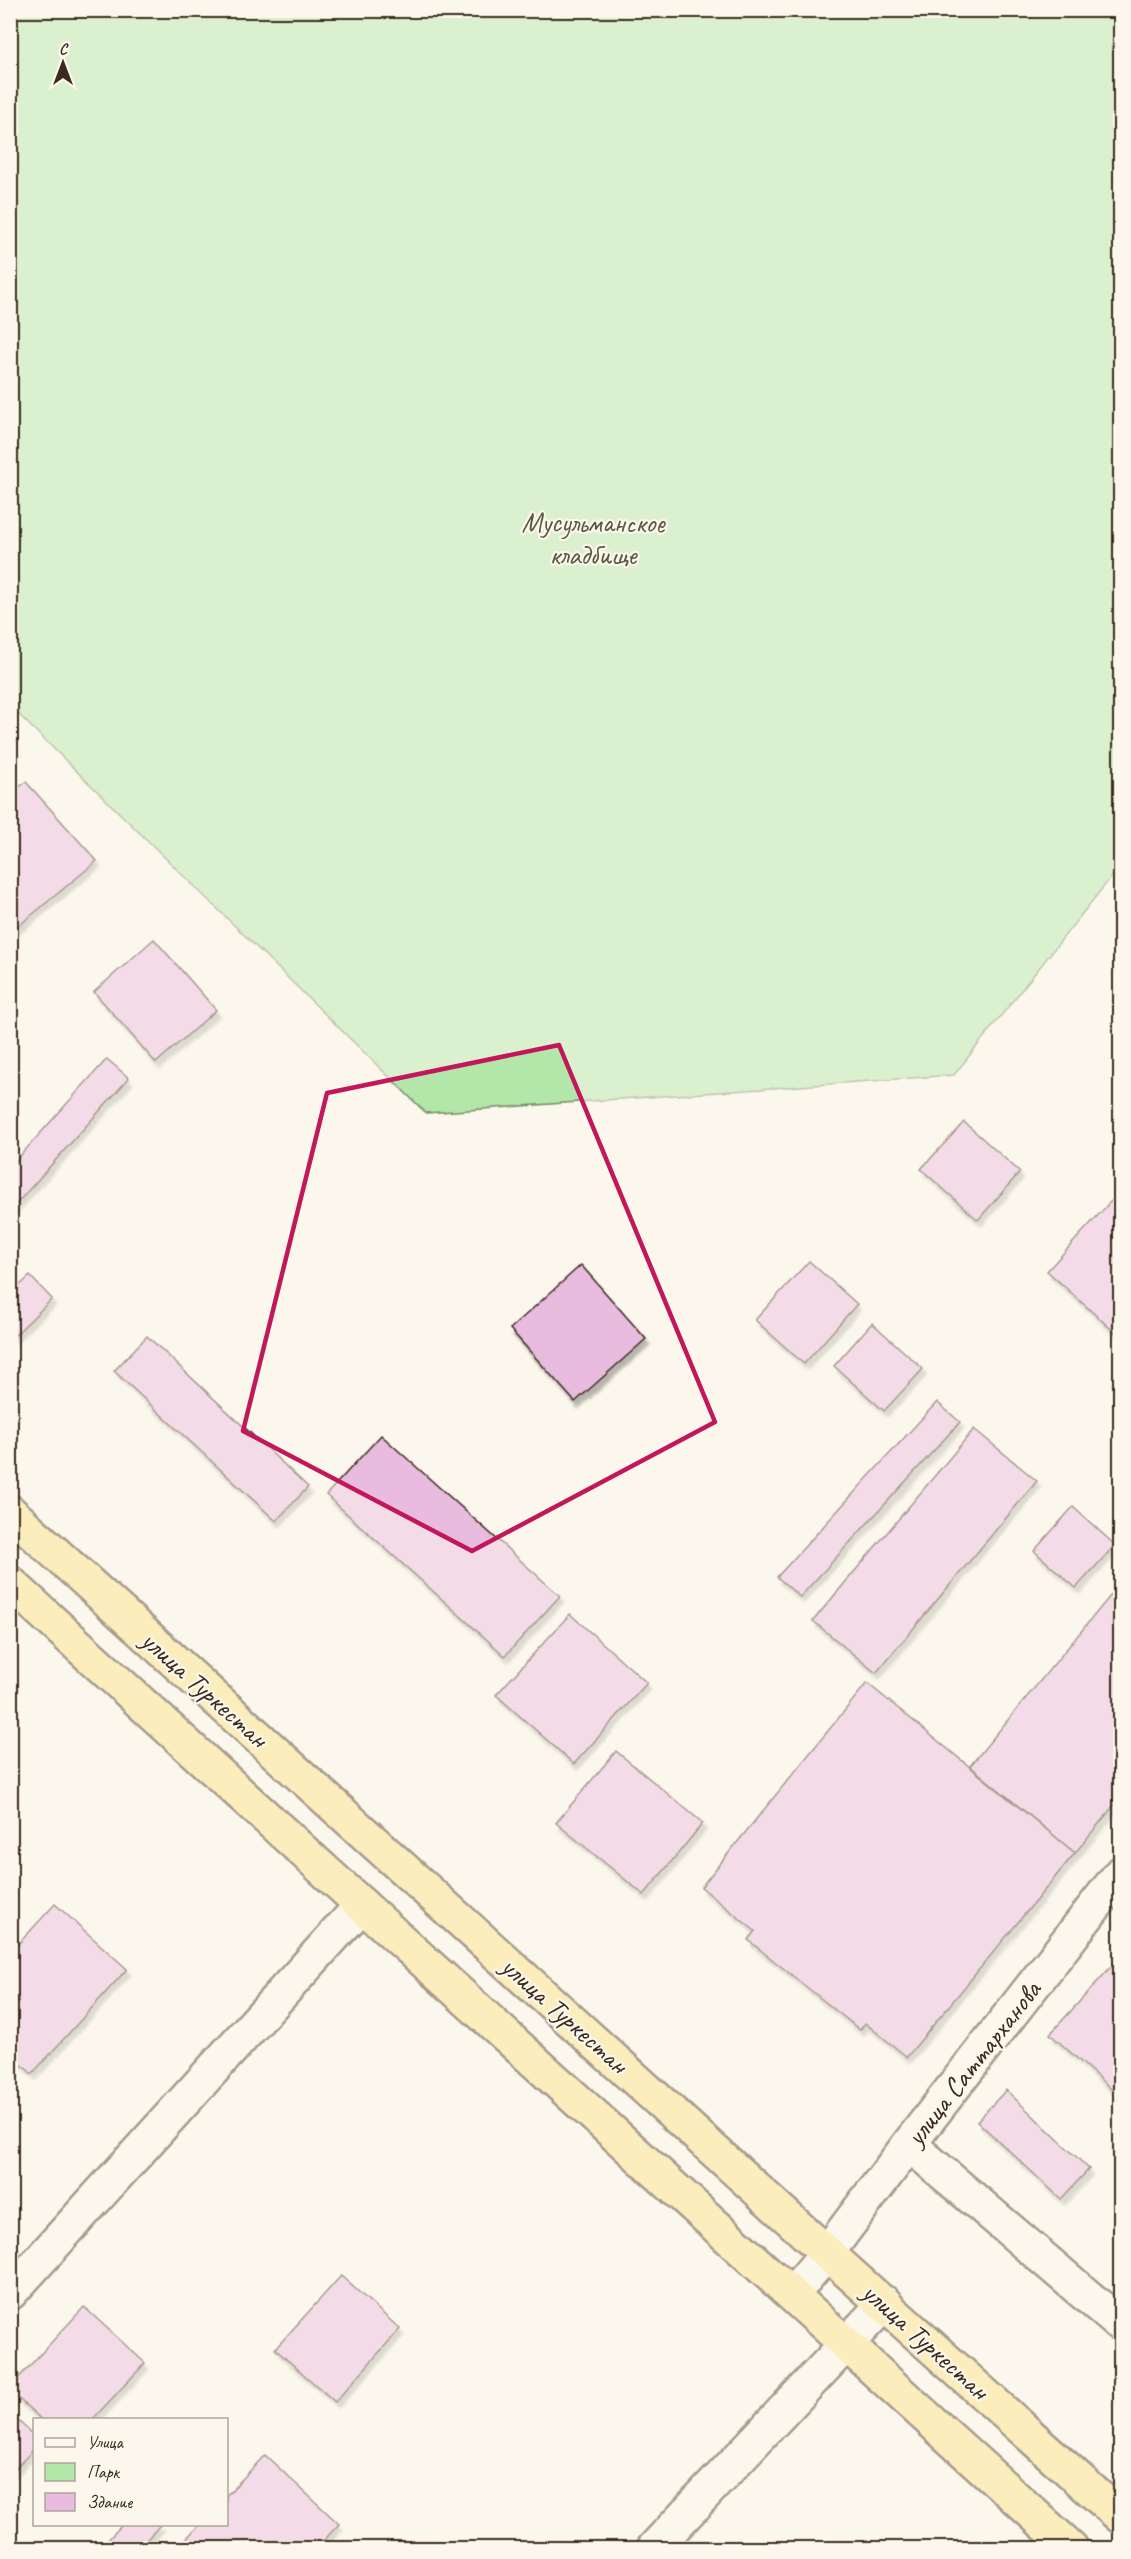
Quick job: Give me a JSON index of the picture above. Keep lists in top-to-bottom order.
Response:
{
  "streets": {
    "highway": ["улица Туркестан"],
    "street": ["улица Саттарханова"]
  },
  "crossings": [
    ["улица Туркестан", "улица Саттарханова"]
  ],
  "parks": ["Мусульманское кладбище"],
  "legend": ["Улица", "Парк", "Здание"],
  "north": "top"
}
